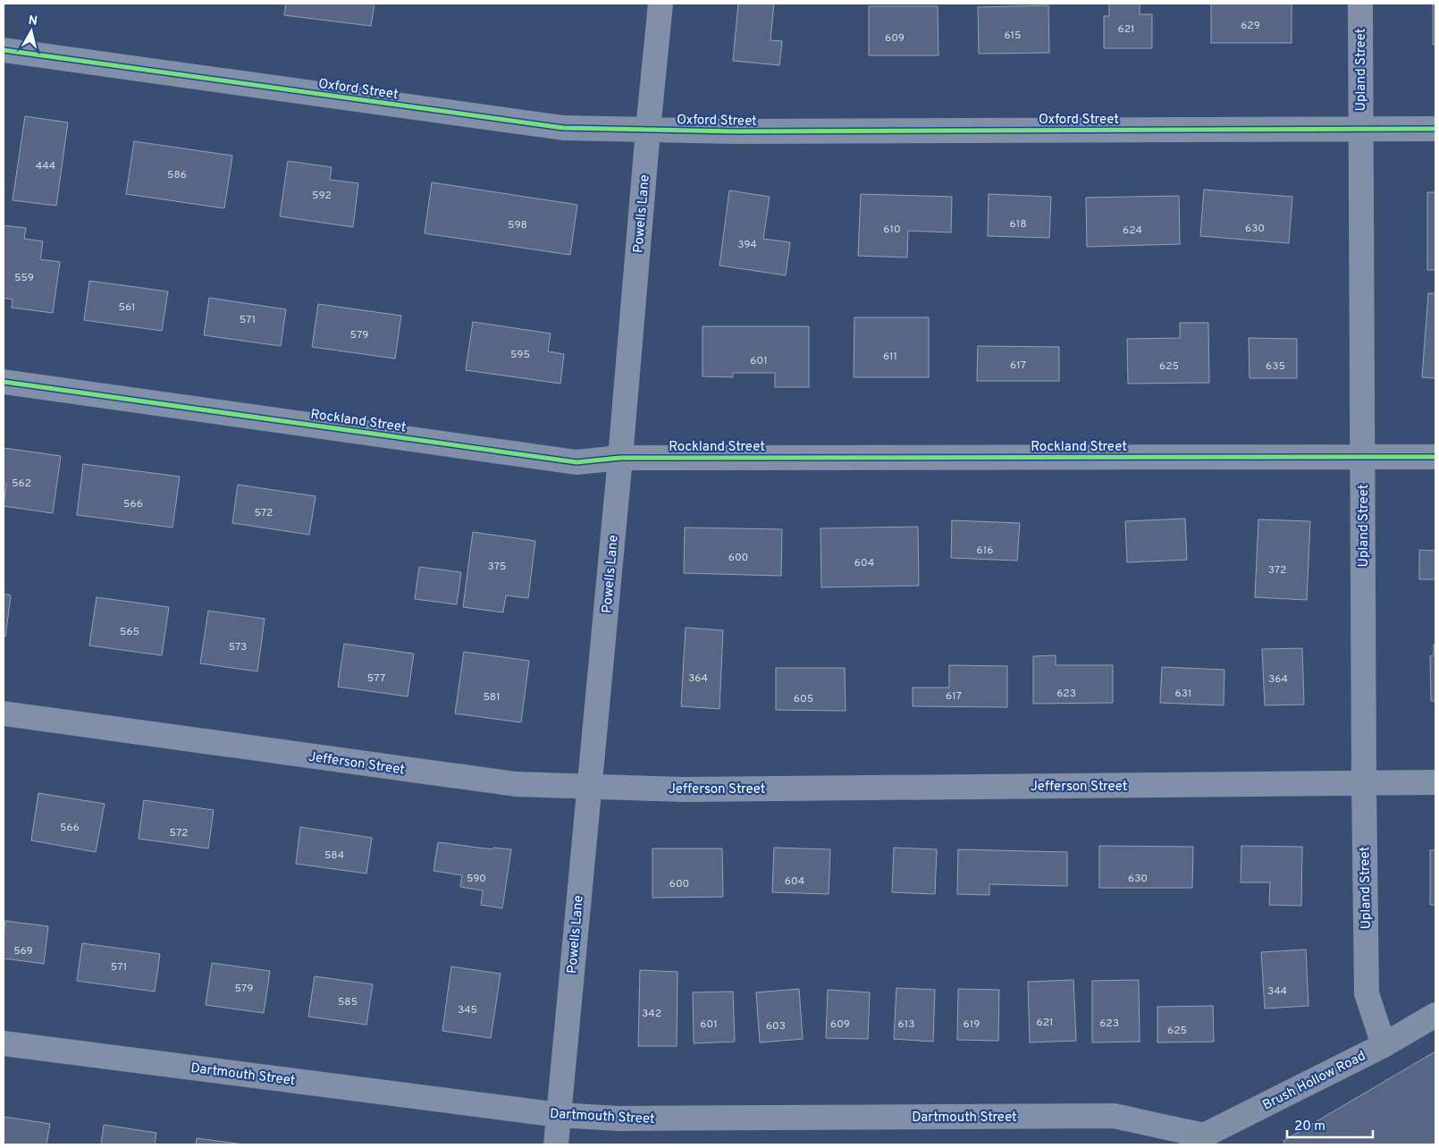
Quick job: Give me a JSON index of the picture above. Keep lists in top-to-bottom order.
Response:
{
  "streets": {
    "main road": ["Brush Hollow Road"],
    "street": [
      "Upland Street",
      "Oxford Street",
      "Powells Lane",
      "Rockland Street",
      "Jefferson Street",
      "Dartmouth Street"
    ]
  },
  "crossings": [
    ["Upland Street", "Oxford Street"],
    ["Upland Street", "Rockland Street"],
    ["Upland Street", "Jefferson Street"],
    ["Upland Street", "Brush Hollow Road"],
    ["Oxford Street", "Powells Lane"],
    ["Powells Lane", "Rockland Street"],
    ["Powells Lane", "Jefferson Street"],
    ["Powells Lane", "Dartmouth Street"],
    ["Dartmouth Street", "Brush Hollow Road"]
  ],
  "house_numbers": [
    "629",
    "621",
    "615",
    "609",
    "444",
    "586",
    "592",
    "618",
    "598",
    "630",
    "610",
    "624",
    "394",
    "559",
    "561",
    "571",
    "579",
    "595",
    "611",
    "601",
    "617",
    "625",
    "635",
    "562",
    "566",
    "572",
    "616",
    "600",
    "604",
    "375",
    "372",
    "565",
    "573",
    "577",
    "364",
    "364",
    "623",
    "631",
    "617",
    "581",
    "605",
    "566",
    "572",
    "584",
    "590",
    "630",
    "604",
    "600",
    "569",
    "571",
    "579",
    "344",
    "585",
    "345",
    "342",
    "621",
    "623",
    "601",
    "609",
    "613",
    "619",
    "603",
    "625"
  ],
  "scale_bar": "20 m",
  "north": "top"
}
